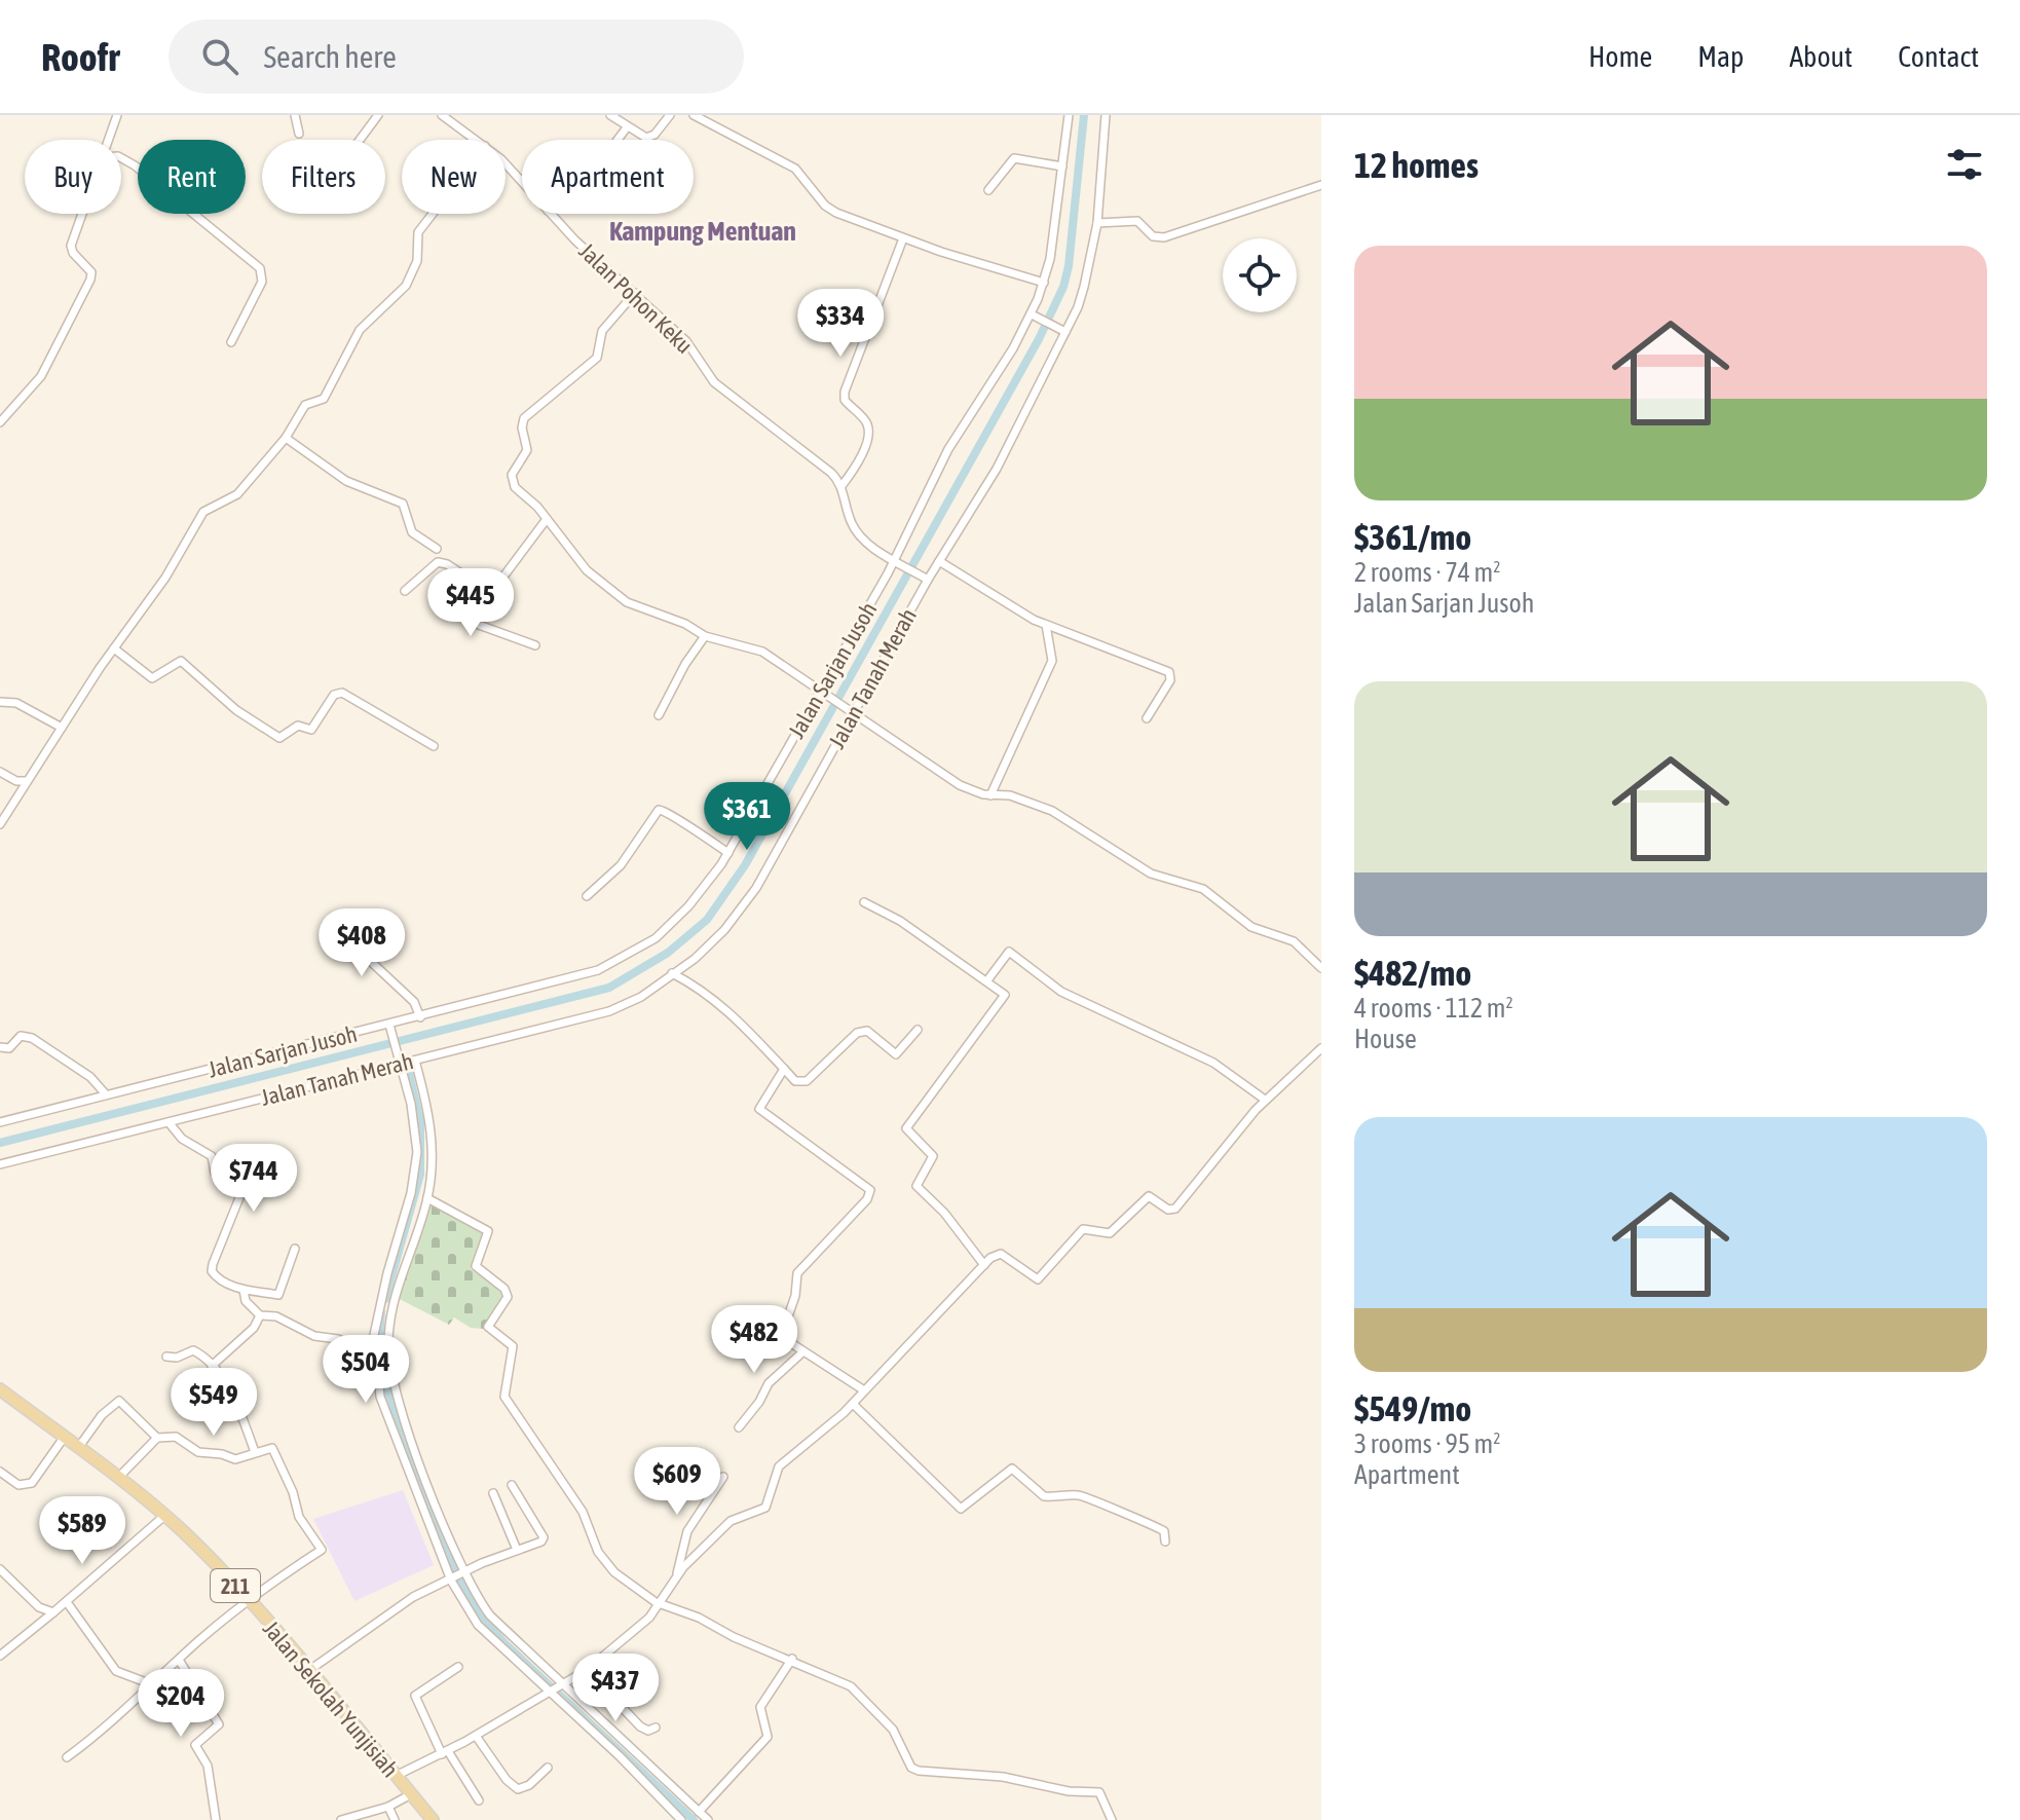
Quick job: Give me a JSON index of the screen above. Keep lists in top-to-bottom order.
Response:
{
  "streets": {
    "main road": ["211", "Jalan Sekolah Yunjisiah"],
    "street": ["Jalan Pohon Keku", "Jalan Sarjan Jusoh", "Jalan Tanah Merah"]
  },
  "crossings": [
    ["Jalan Pohon Keku", "Jalan Sarjan Jusoh"],
    ["Jalan Pohon Keku", "Jalan Tanah Merah"]
  ],
  "districts": ["Kampung Mentuan"],
  "page": {
    "header": "Roofr",
    "search": "Search here",
    "nav": [
      "Home",
      "Map",
      "About",
      "Contact"
    ],
    "heading": "12 homes",
    "chip": [
      "Buy",
      "Rent",
      "Filters",
      "New",
      "Apartment"
    ],
    "list": [
      {
        "name": "$361/mo",
        "note": "2 rooms · 74 m² · Jalan Sarjan Jusoh"
      },
      {
        "name": "$482/mo",
        "note": "4 rooms · 112 m² · House"
      },
      {
        "name": "$549/mo",
        "note": "3 rooms · 95 m² · Apartment"
      }
    ],
    "price": [
      "$334",
      "$445",
      "$361",
      "$408",
      "$744",
      "$482",
      "$504",
      "$549",
      "$609",
      "$589",
      "$437",
      "$204"
    ]
  }
}
